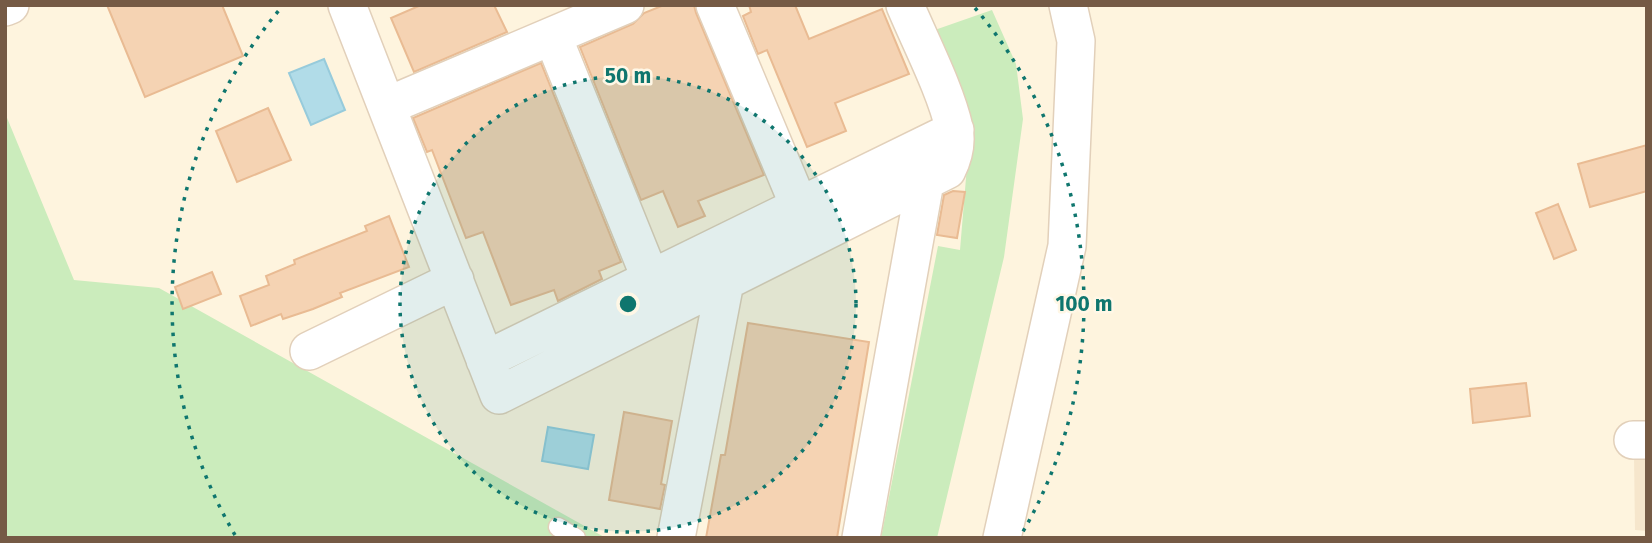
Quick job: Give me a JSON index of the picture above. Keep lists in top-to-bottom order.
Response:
{
  "rings": ["50 m", "100 m"]
}
